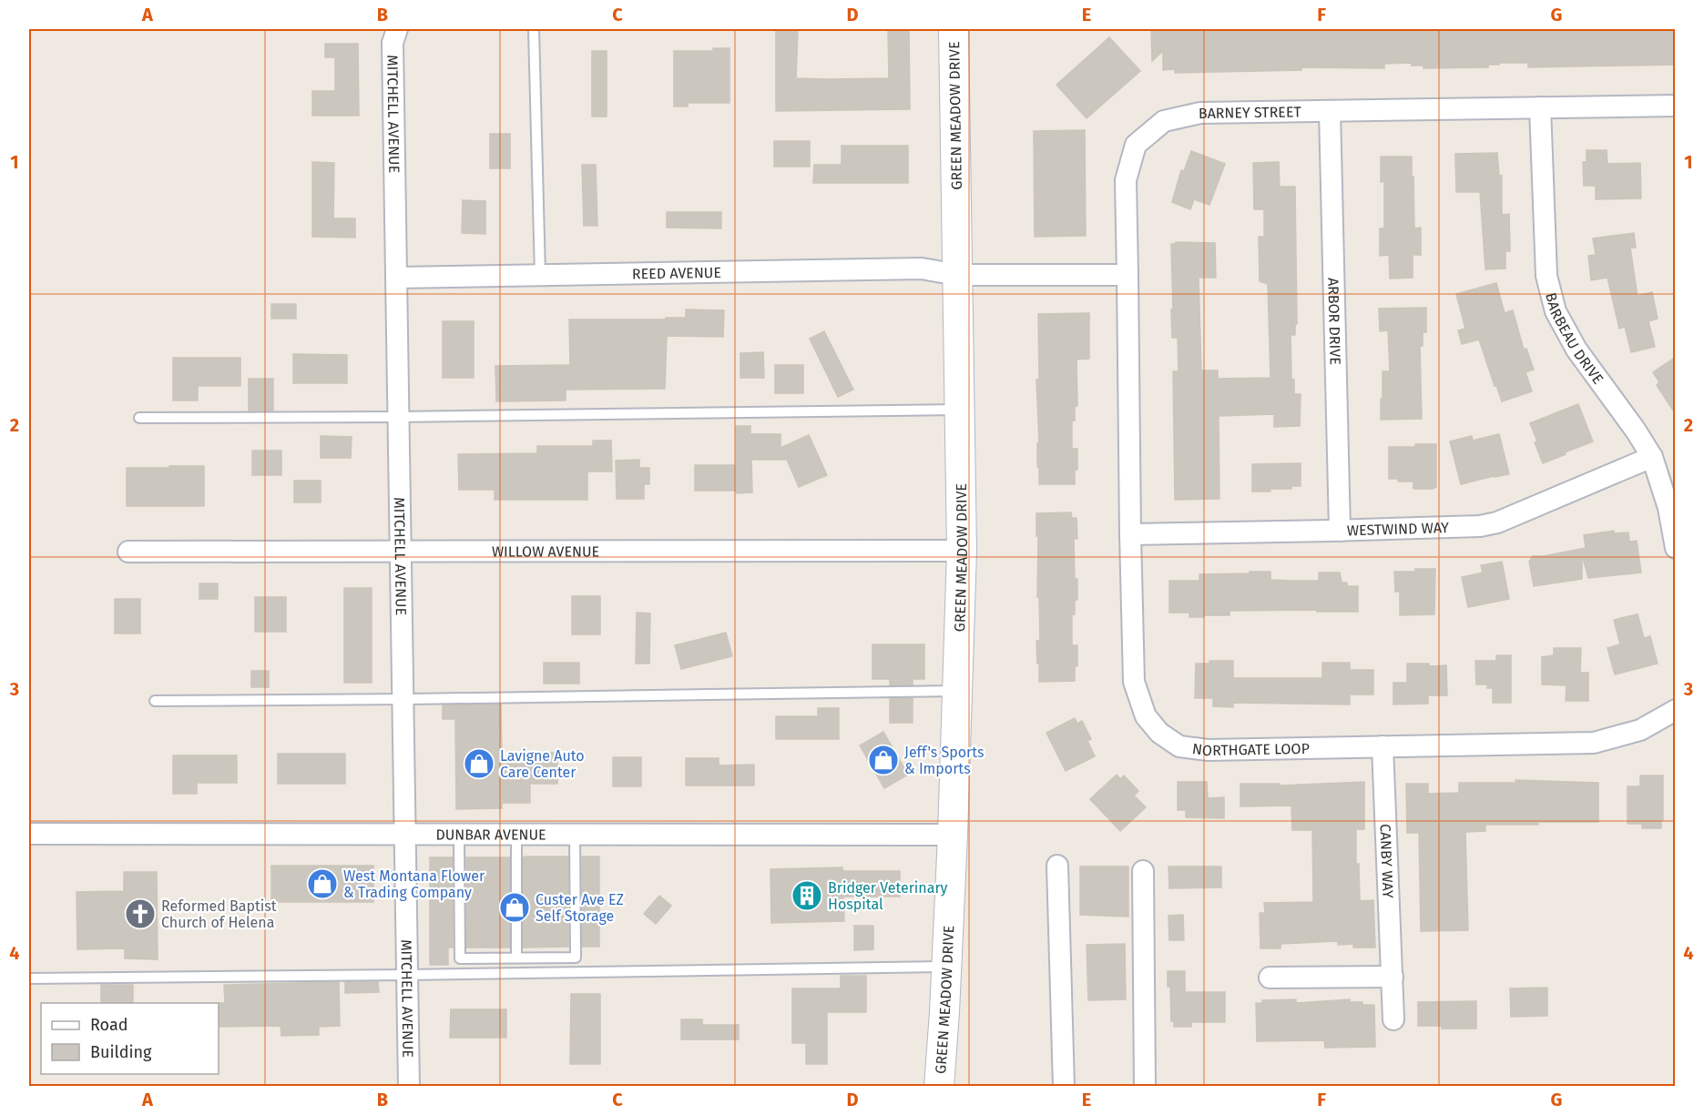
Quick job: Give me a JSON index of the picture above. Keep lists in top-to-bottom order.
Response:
{
  "streets": {
    "main road": ["GREEN MEADOW DRIVE"],
    "street": [
      "BARNEY STREET",
      "MITCHELL AVENUE",
      "REED AVENUE",
      "ARBOR DRIVE",
      "BARBEAU DRIVE",
      "WESTWIND WAY",
      "WILLOW AVENUE",
      "NORTHGATE LOOP",
      "DUNBAR AVENUE",
      "CANBY WAY"
    ]
  },
  "crossings": [
    ["BARNEY STREET", "ARBOR DRIVE"],
    ["BARNEY STREET", "BARBEAU DRIVE"],
    ["BARNEY STREET", "NORTHGATE LOOP"],
    ["MITCHELL AVENUE", "REED AVENUE"],
    ["MITCHELL AVENUE", "WILLOW AVENUE"],
    ["MITCHELL AVENUE", "DUNBAR AVENUE"],
    ["GREEN MEADOW DRIVE", "REED AVENUE"],
    ["GREEN MEADOW DRIVE", "WILLOW AVENUE"],
    ["GREEN MEADOW DRIVE", "DUNBAR AVENUE"],
    ["ARBOR DRIVE", "WESTWIND WAY"],
    ["BARBEAU DRIVE", "WESTWIND WAY"],
    ["WESTWIND WAY", "NORTHGATE LOOP"],
    ["NORTHGATE LOOP", "CANBY WAY"]
  ],
  "places": {
    "shop": [
      "Jeff's Sports & Imports",
      "Lavigne Auto Care Center",
      "West Montana Flower & Trading Company",
      "Custer Ave EZ Self Storage"
    ],
    "building": ["Bridger Veterinary Hospital"],
    "church": ["Reformed Baptist Church of Helena"]
  },
  "legend": ["Road", "Building"],
  "grid": {
    "columns": [
      "A",
      "B",
      "C",
      "D",
      "E",
      "F",
      "G"
    ],
    "rows": [
      "1",
      "2",
      "3",
      "4"
    ]
  }
}
